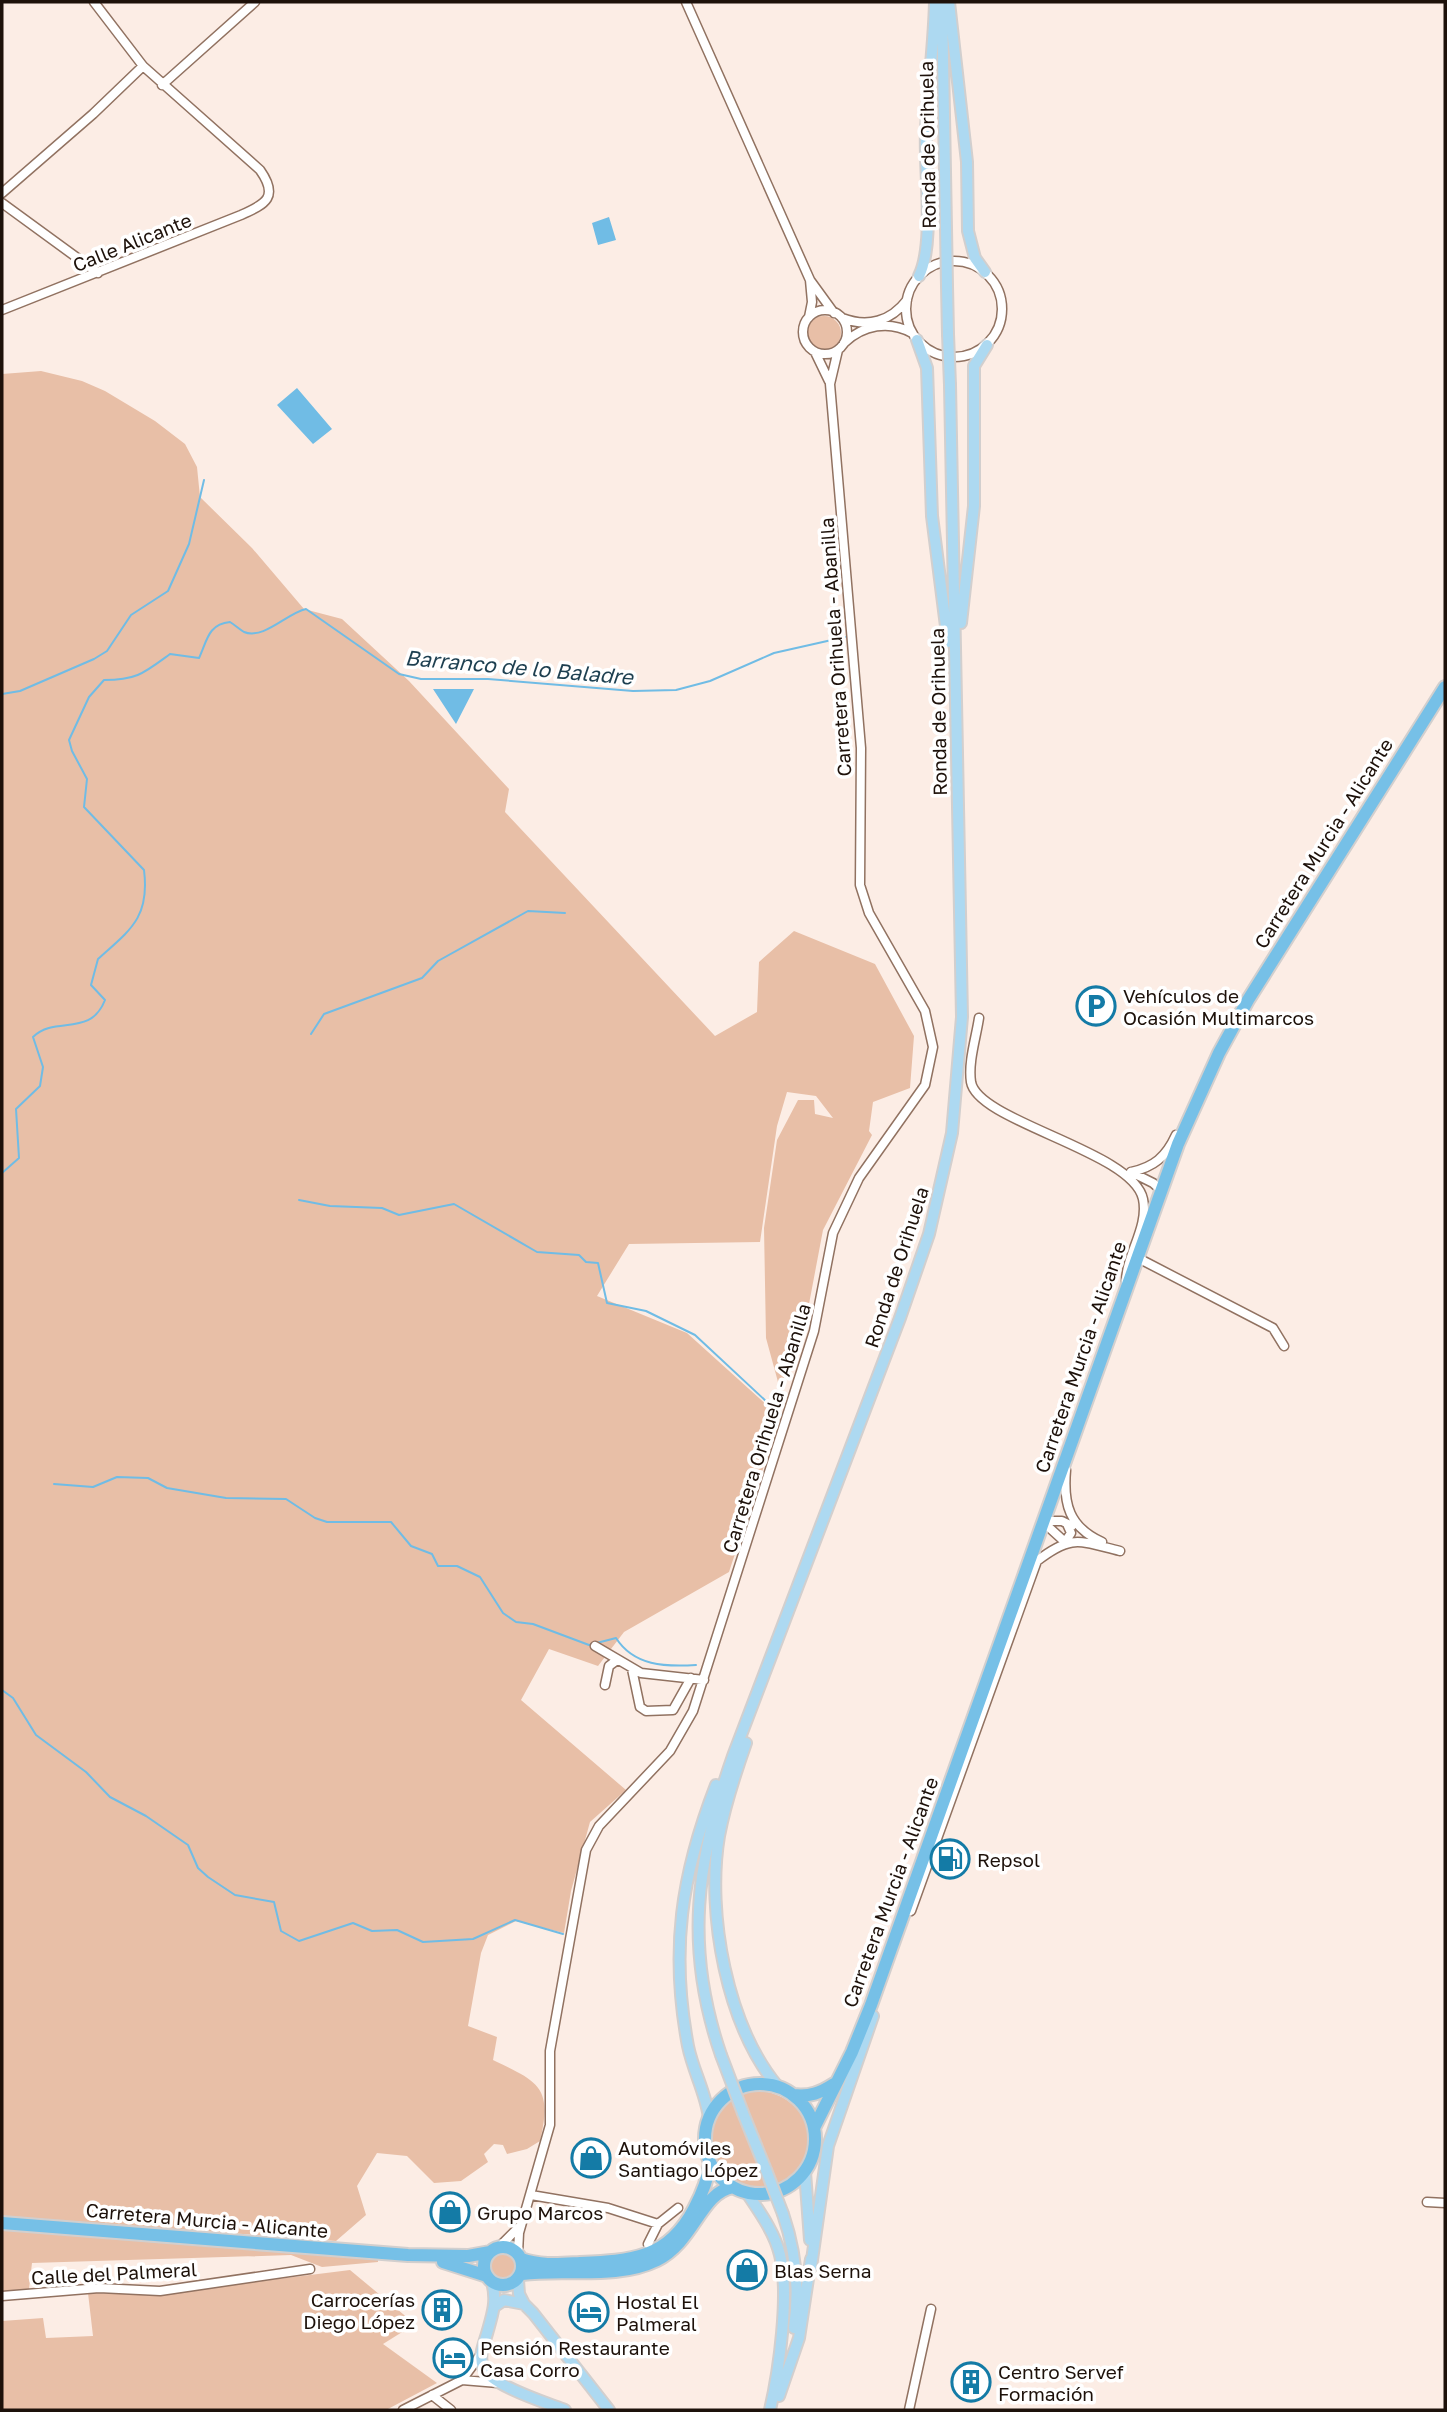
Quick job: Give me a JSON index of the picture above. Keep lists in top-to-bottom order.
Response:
{
  "streets": {
    "highway": ["Carretera Murcia - Alicante"],
    "main road": ["Ronda de Orihuela"],
    "street": ["Calle Alicante", "Carretera Orihuela - Abanilla", "Calle del Palmeral"]
  },
  "crossings": [
    ["Carretera Orihuela - Abanilla", "Carretera Murcia - Alicante"]
  ],
  "water": ["Barranco de lo Baladre"],
  "places": {
    "parking": ["Vehículos de Ocasión Multimarcos"],
    "fuel station": ["Repsol"],
    "shop": ["Automóviles Santiago López", "Grupo Marcos", "Blas Serna"],
    "building": ["Carrocerías Diego López", "Centro Servef Formación"],
    "hotel": ["Hostal El Palmeral", "Pensión Restaurante Casa Corro"]
  }
}
